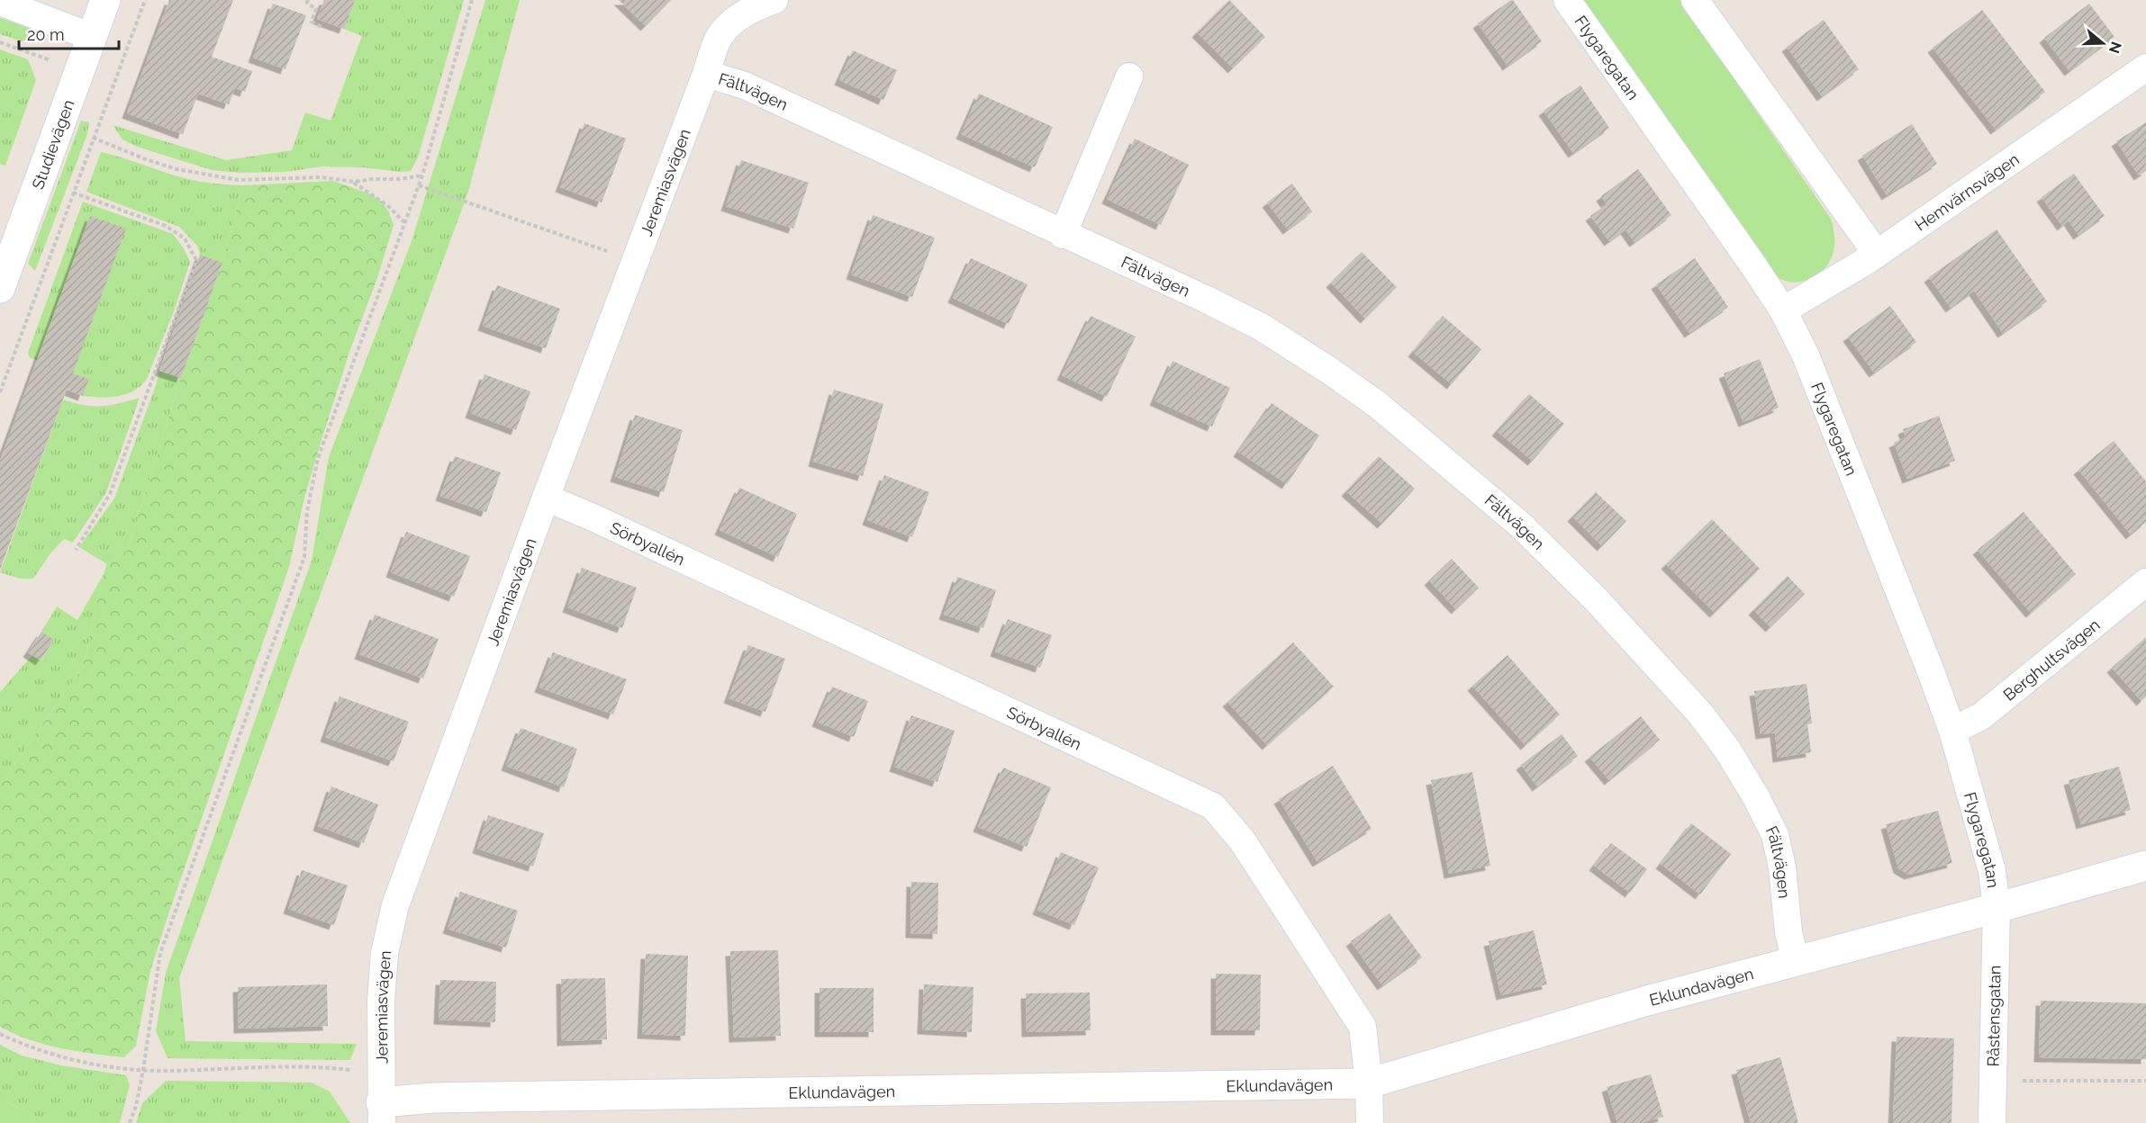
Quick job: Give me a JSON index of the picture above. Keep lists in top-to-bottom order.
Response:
{
  "streets": {
    "street": [
      "Flygaregatan",
      "Fältvägen",
      "Studievägen",
      "Jeremiasvägen",
      "Hemvärnsvägen",
      "Sörbyallén",
      "Berghultsvägen",
      "Eklundavägen",
      "Råstensgatan"
    ]
  },
  "crossings": [
    ["Flygaregatan", "Hemvärnsvägen"],
    ["Flygaregatan", "Berghultsvägen"],
    ["Flygaregatan", "Eklundavägen"],
    ["Flygaregatan", "Råstensgatan"],
    ["Fältvägen", "Jeremiasvägen"],
    ["Fältvägen", "Eklundavägen"],
    ["Jeremiasvägen", "Sörbyallén"],
    ["Jeremiasvägen", "Eklundavägen"],
    ["Sörbyallén", "Eklundavägen"],
    ["Eklundavägen", "Råstensgatan"]
  ],
  "scale_bar": "20 m",
  "north": "right"
}
